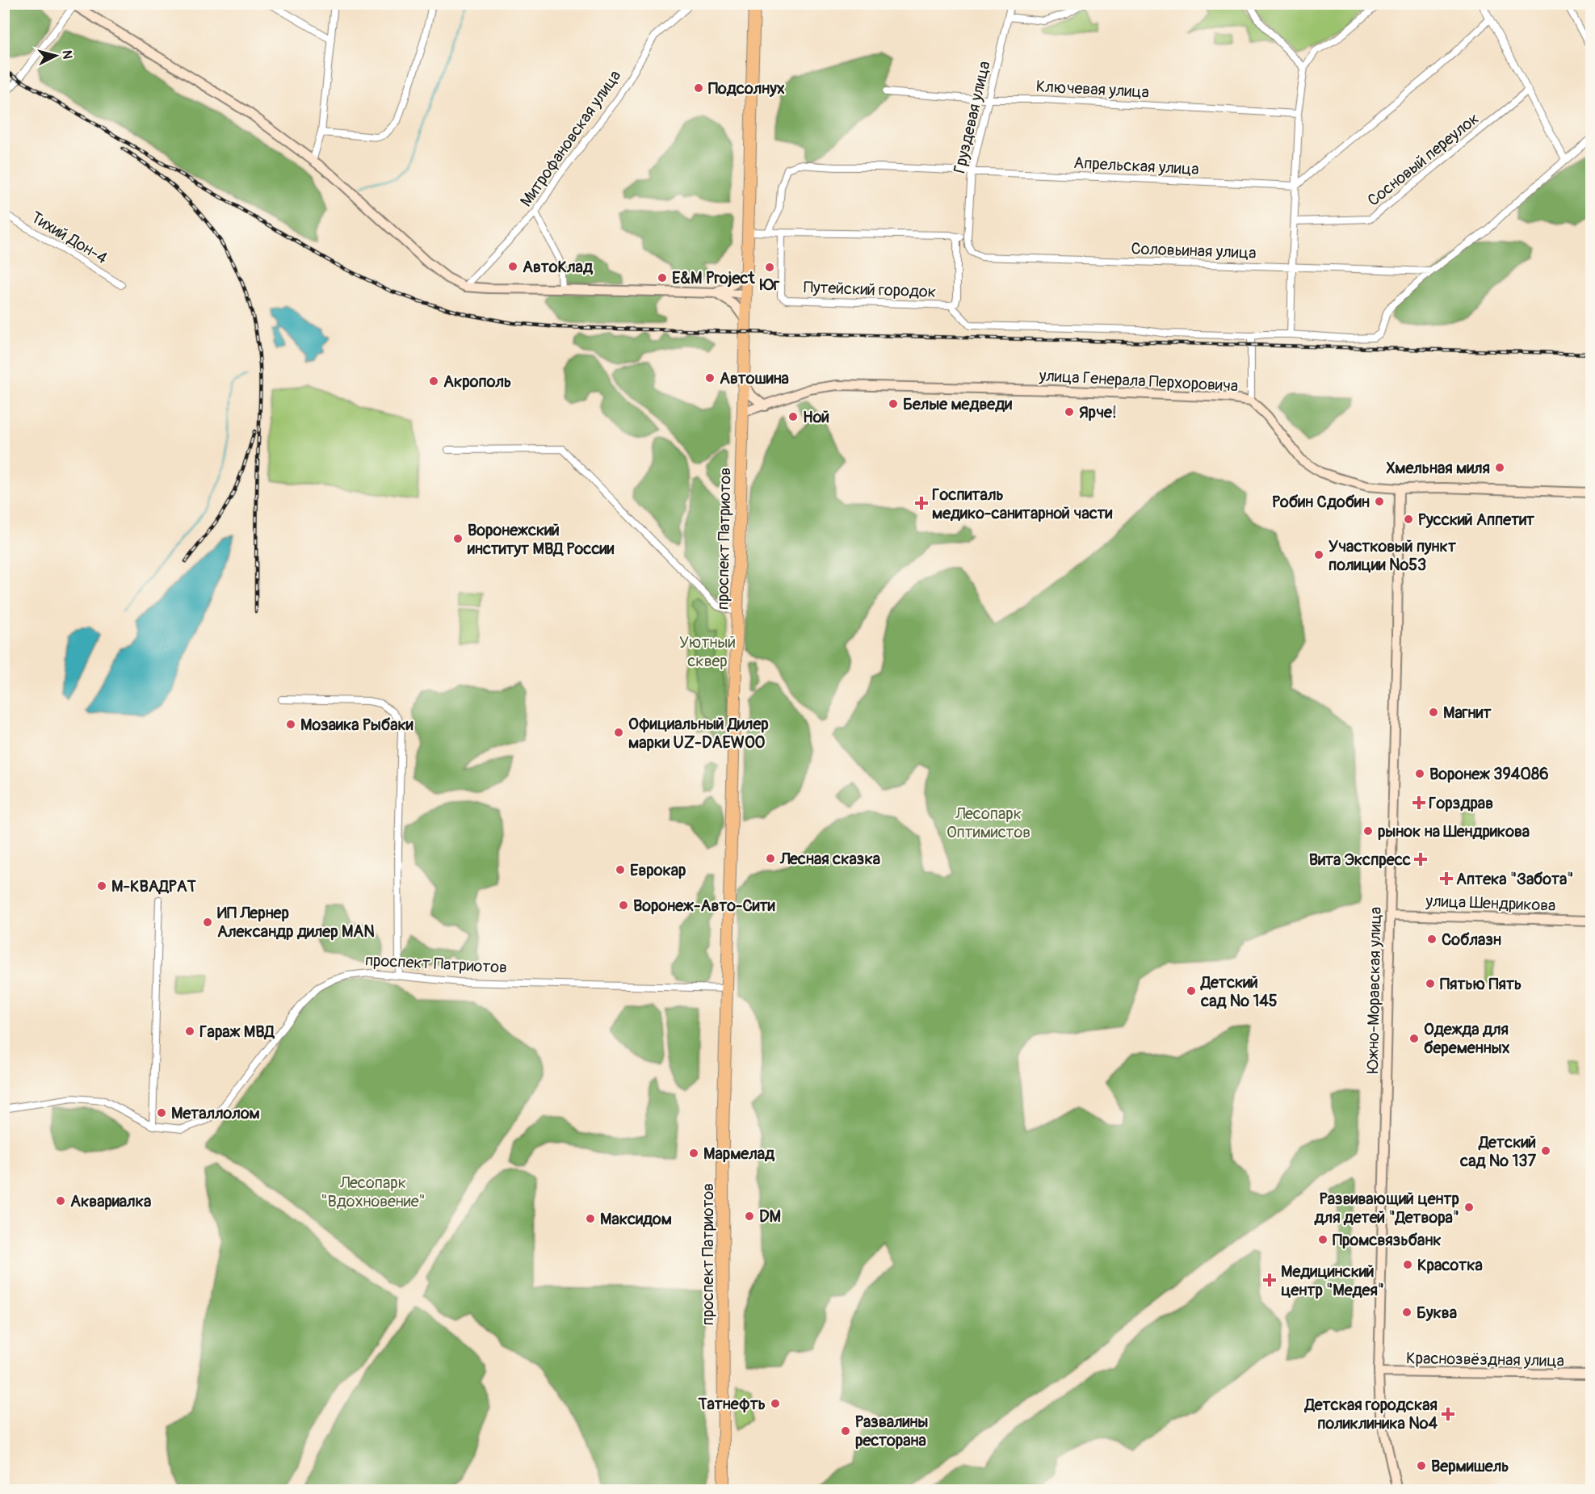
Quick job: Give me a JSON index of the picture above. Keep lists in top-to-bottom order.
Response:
{
  "streets": {
    "highway": ["проспект Патриотов"],
    "street": [
      "Ключевая улица",
      "Груздевая улица",
      "Митрофановская улица",
      "Сосновый переулок",
      "Апрельская улица",
      "Тихий Дон-4",
      "Соловьиная улица",
      "Путейский городок",
      "улица Генерала Перхоровича",
      "улица Шендрикова",
      "Южно-Моравская улица",
      "Краснозвёздная улица"
    ]
  },
  "crossings": [
    ["Ключевая улица", "Груздевая улица"],
    ["Груздевая улица", "Апрельская улица"],
    ["Груздевая улица", "Соловьиная улица"],
    ["улица Генерала Перхоровича", "проспект Патриотов"],
    ["улица Генерала Перхоровича", "Южно-Моравская улица"],
    ["улица Шендрикова", "Южно-Моравская улица"],
    ["Южно-Моравская улица", "Краснозвёздная улица"]
  ],
  "parks": ["Уютный сквер", "Лесопарк Оптимистов", "Лесопарк \"Вдохновение\""],
  "places": {
    "other": [
      "Подсолнух",
      "АвтоКлад",
      "Юг",
      "E&M Project",
      "Автошина",
      "Акрополь",
      "Белые медведи",
      "Ярче!",
      "Ной",
      "Хмельная миля",
      "Робин Сдобин",
      "Русский Аппетит",
      "Воронежский институт МВД России",
      "Участковый пункт полиции №53",
      "Магнит",
      "Мозаика Рыбаки",
      "Официальный Дилер марки UZ-DAEWOO",
      "Воронеж 394086",
      "рынок на Шендрикова",
      "Лесная сказка",
      "Еврокар",
      "М-КВАДРАТ",
      "Воронеж-Авто-Сити",
      "ИП Лернер Александр дилер MAN",
      "Соблазн",
      "Пятью Пять",
      "Детский сад № 145",
      "Гараж МВД",
      "Одежда для беременных",
      "Металлолом",
      "Детский сад № 137",
      "Мармелад",
      "Аквариалка",
      "Развивающий центр для детей \"Детвора\"",
      "DM",
      "Максидом",
      "Промсвязьбанк",
      "Красотка",
      "Буква",
      "Татнефть",
      "Развалины ресторана",
      "Вермишель"
    ],
    "health": [
      "Госпиталь медико-санитарной части",
      "Горздрав",
      "Вита Экспресс",
      "Аптека \"Забота\"",
      "Медицинский центр \"Медея\"",
      "Детская городская поликлиника №4"
    ]
  },
  "north": "right"
}
